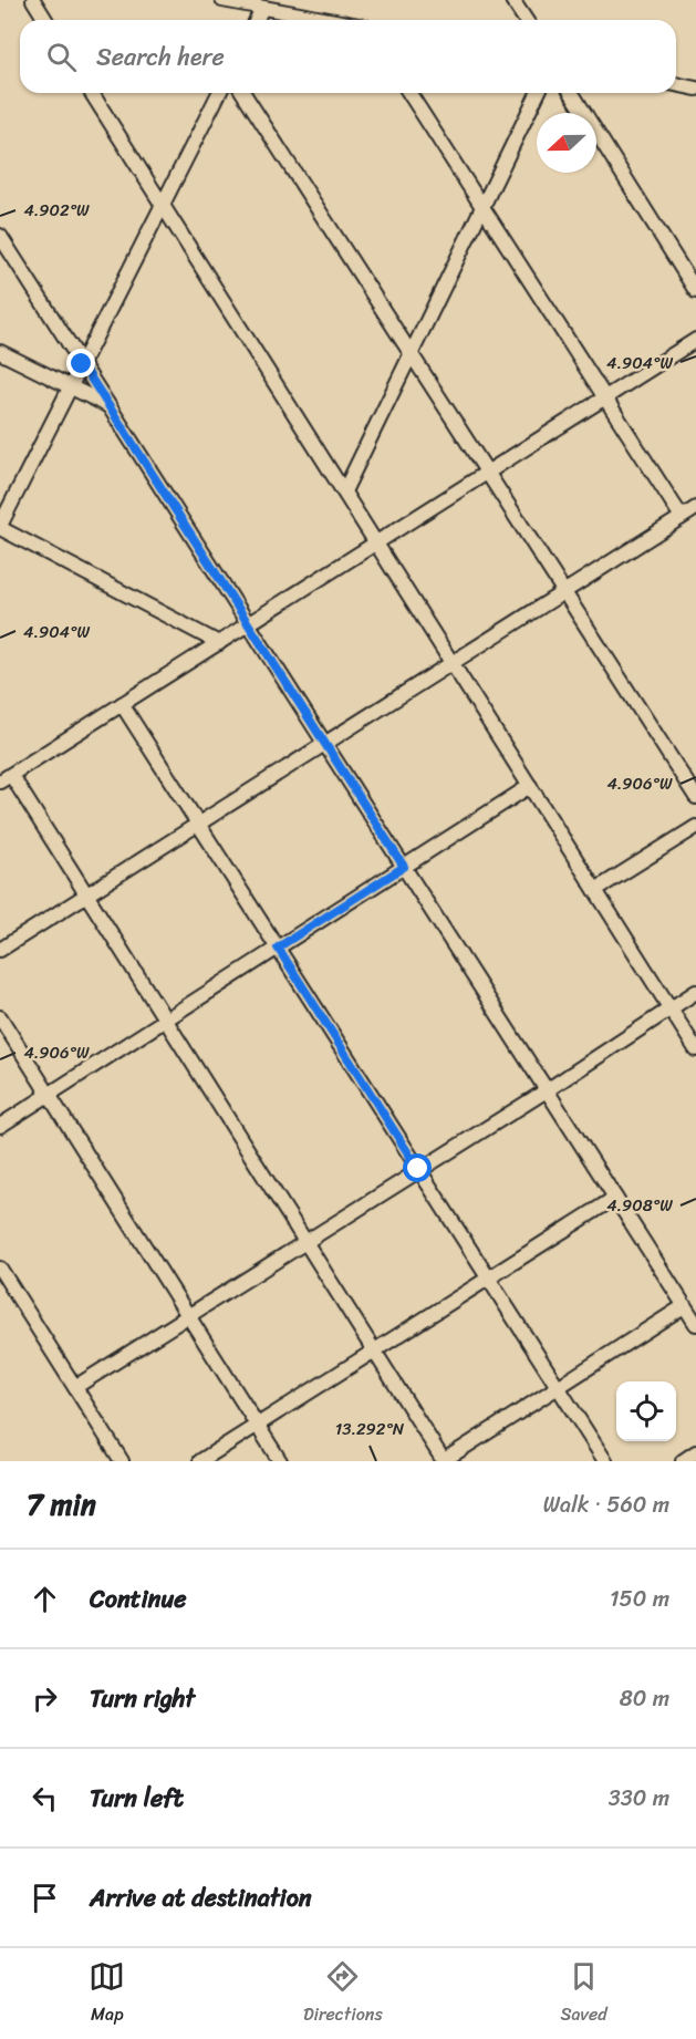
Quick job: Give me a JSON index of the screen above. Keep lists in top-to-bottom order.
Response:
{
  "north": "left",
  "page": {
    "search": "Search here",
    "heading": ["7 min", "Walk · 560 m"],
    "list": [
      ["Continue", "150 m"],
      ["Turn right", "80 m"],
      ["Turn left", "330 m"],
      "Arrive at destination"
    ],
    "nav": ["Map", "Directions", "Saved"]
  },
  "coordinates": [
    "4.902°W",
    "4.904°W",
    "4.906°W",
    "4.908°W",
    "13.292°N"
  ]
}
